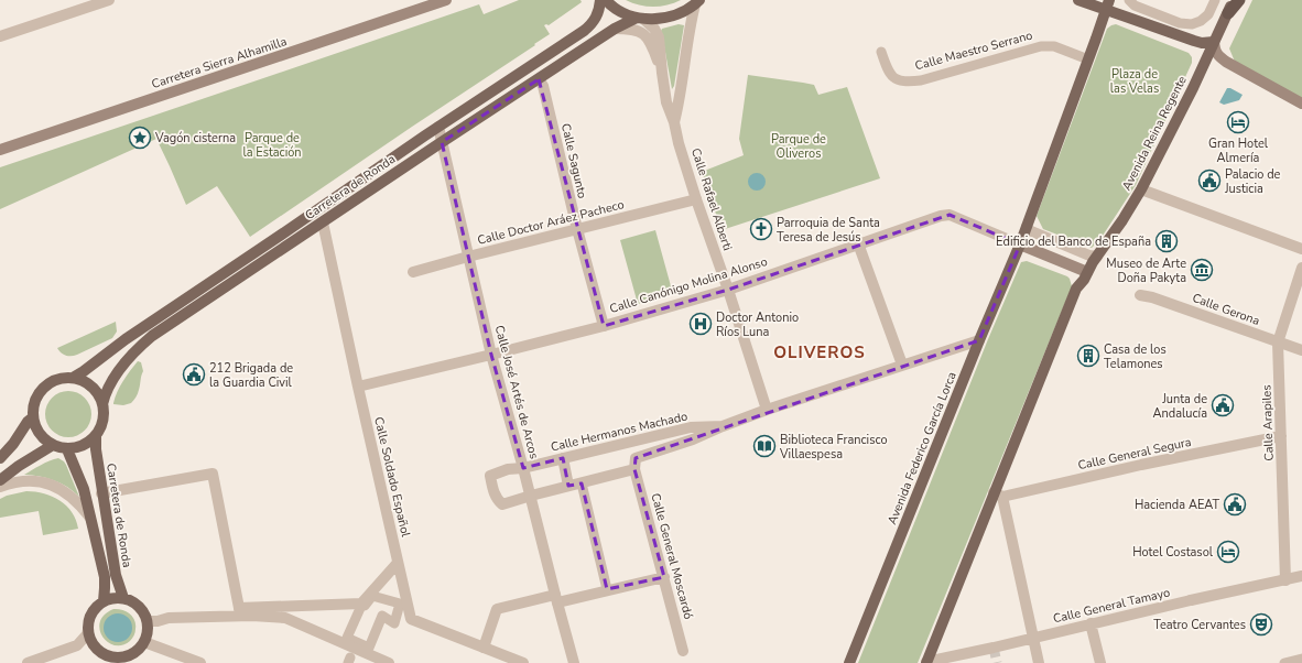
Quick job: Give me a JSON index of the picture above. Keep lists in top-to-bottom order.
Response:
{
  "streets": {
    "main road": [
      "Carretera Sierra Alhamilla",
      "Avenida Reina Regente",
      "Carretera de Ronda",
      "Avenida Federico García Lorca"
    ],
    "street": [
      "Calle Maestro Serrano",
      "Calle Sagunto",
      "Calle Rafael Alberti",
      "Calle Doctor Aráez Pacheco",
      "Calle Canónigo Molina Alonso",
      "Calle Gerona",
      "Calle José Artés de Arcos",
      "Calle Arapiles",
      "Calle Hermanos Machado",
      "Calle General Segura",
      "Calle Soldado Español",
      "Calle General Moscardó",
      "Calle General Tamayo"
    ]
  },
  "crossings": [
    ["Calle Sagunto", "Carretera de Ronda"],
    ["Calle Sagunto", "Calle Doctor Aráez Pacheco"],
    ["Calle Sagunto", "Calle Canónigo Molina Alonso"],
    ["Carretera de Ronda", "Calle Rafael Alberti"],
    ["Carretera de Ronda", "Calle José Artés de Arcos"],
    ["Carretera de Ronda", "Calle Soldado Español"],
    ["Calle Rafael Alberti", "Calle Doctor Aráez Pacheco"],
    ["Calle Rafael Alberti", "Calle Canónigo Molina Alonso"],
    ["Calle Rafael Alberti", "Calle Hermanos Machado"],
    ["Calle Doctor Aráez Pacheco", "Calle José Artés de Arcos"],
    ["Calle Canónigo Molina Alonso", "Calle José Artés de Arcos"],
    ["Calle Canónigo Molina Alonso", "Avenida Federico García Lorca"],
    ["Calle Canónigo Molina Alonso", "Calle Soldado Español"],
    ["Calle Gerona", "Calle Arapiles"],
    ["Calle José Artés de Arcos", "Calle Hermanos Machado"],
    ["Calle Arapiles", "Calle General Segura"],
    ["Calle Arapiles", "Calle General Tamayo"],
    ["Calle Hermanos Machado", "Avenida Federico García Lorca"],
    ["Calle Hermanos Machado", "Calle General Moscardó"]
  ],
  "districts": ["OLIVEROS"],
  "parks": ["Plaza de las Velas", "Parque de la Estación", "Parque de Oliveros"],
  "places": {
    "hotel": ["Gran Hotel Almería", "Hotel Costasol"],
    "place": ["Vagón cisterna"],
    "public building": [
      "Palacio de Justicia",
      "212 Brigada de la Guardia Civil",
      "Junta de Andalucía",
      "Hacienda AEAT"
    ],
    "church": ["Parroquia de Santa Teresa de Jesús"],
    "building": ["Edificio del Banco de España", "Casa de los Telamones"],
    "museum": ["Museo de Arte Doña Pakyta"],
    "hospital": ["Doctor Antonio Ríos Luna"],
    "library": ["Biblioteca Francisco Villaespesa"],
    "theatre": ["Teatro Cervantes"]
  }
}
